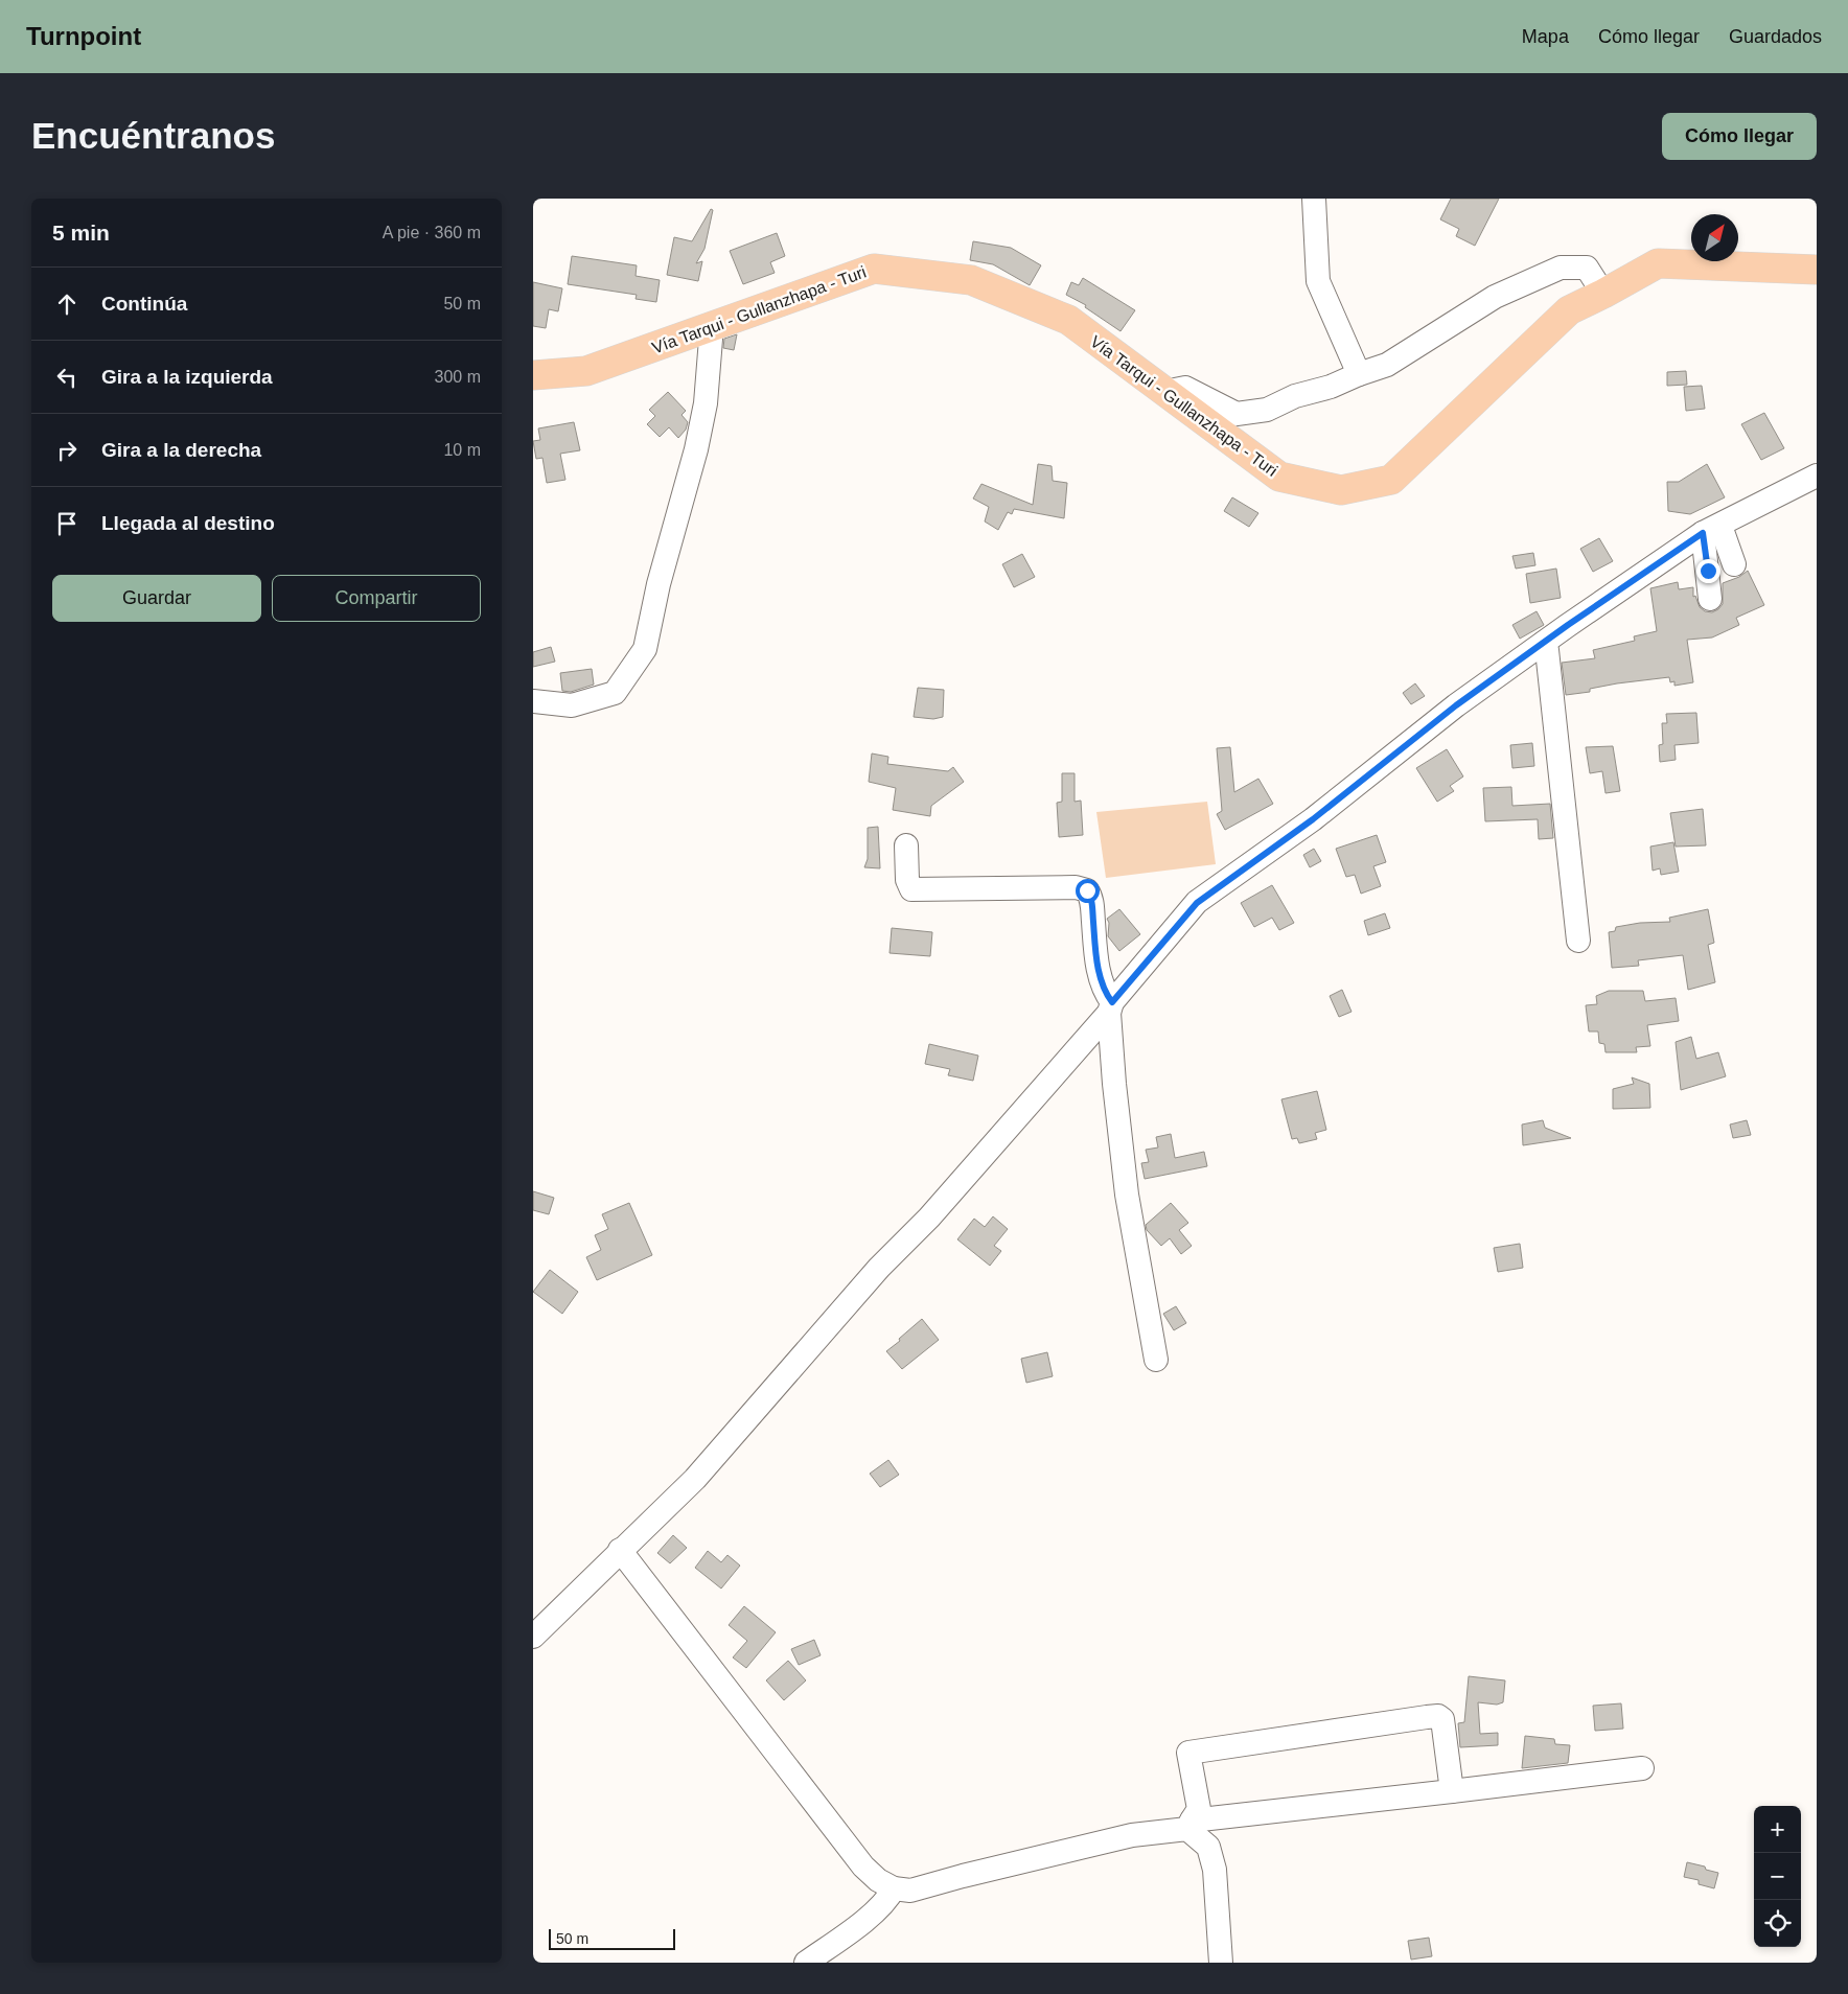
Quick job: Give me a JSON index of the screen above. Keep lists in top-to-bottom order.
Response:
{
  "streets": {
    "main road": ["Vía Tarqui - Gullanzhapa - Turi"]
  },
  "scale_bar": "50 m",
  "north": "top right",
  "page": {
    "header": "Turnpoint",
    "nav": ["Mapa", "Cómo llegar", "Guardados"],
    "buttons": [
      "Cómo llegar",
      ["Guardar", "Compartir"]
    ],
    "title": "Encuéntranos",
    "heading": ["5 min", "A pie · 360 m"],
    "list": [
      ["Continúa", "50 m"],
      ["Gira a la izquierda", "300 m"],
      ["Gira a la derecha", "10 m"],
      "Llegada al destino"
    ],
    "map_buttons": ["+", "−"],
    "scale": "50 m"
  }
}
